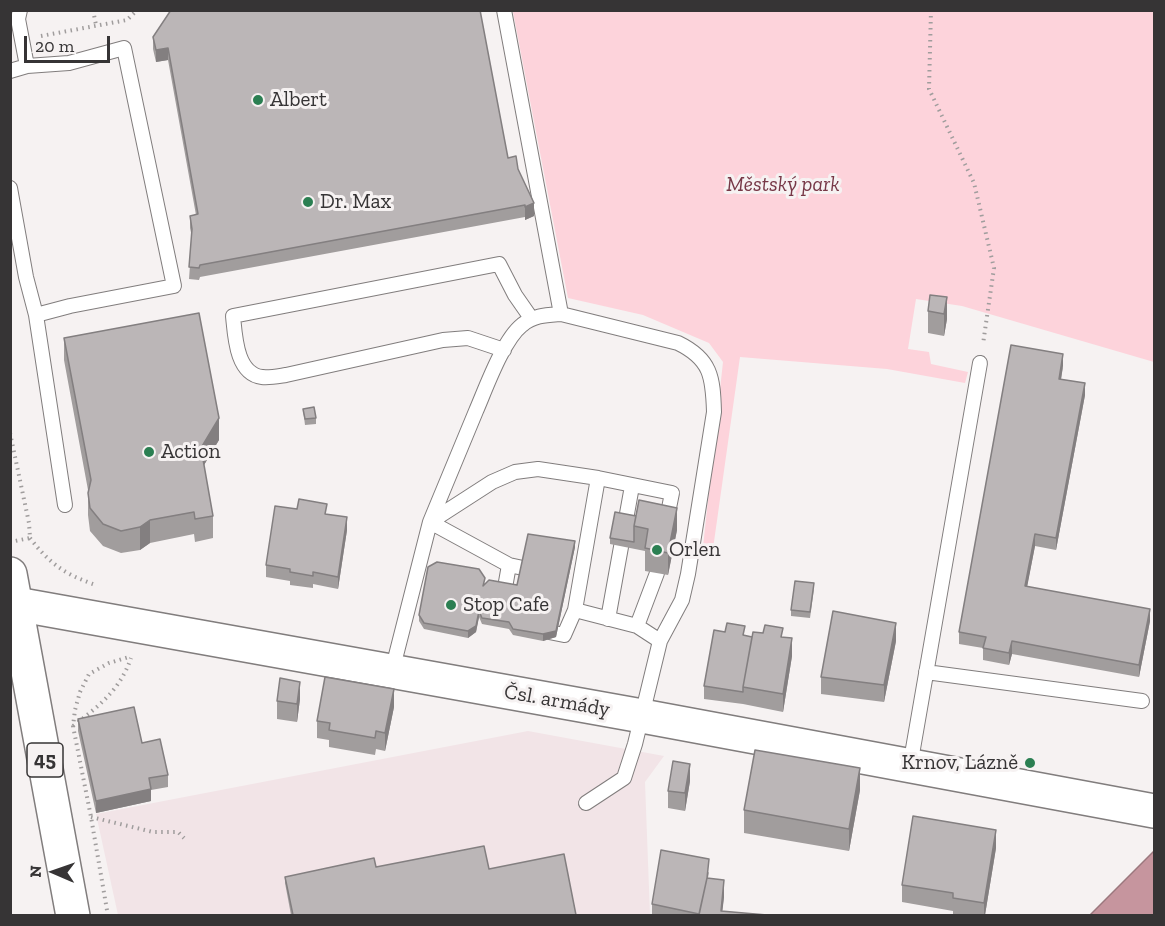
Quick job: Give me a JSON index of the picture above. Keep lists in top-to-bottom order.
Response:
{
  "streets": {
    "main road": ["Čsl. armády", "45"]
  },
  "crossings": [
    ["Čsl. armády", "45"]
  ],
  "parks": ["Městský park"],
  "places": [
    "Albert",
    "Dr. Max",
    "Action",
    "Orlen",
    "Stop Cafe",
    "Krnov, Lázně"
  ],
  "scale_bar": "20 m",
  "north": "left"
}
